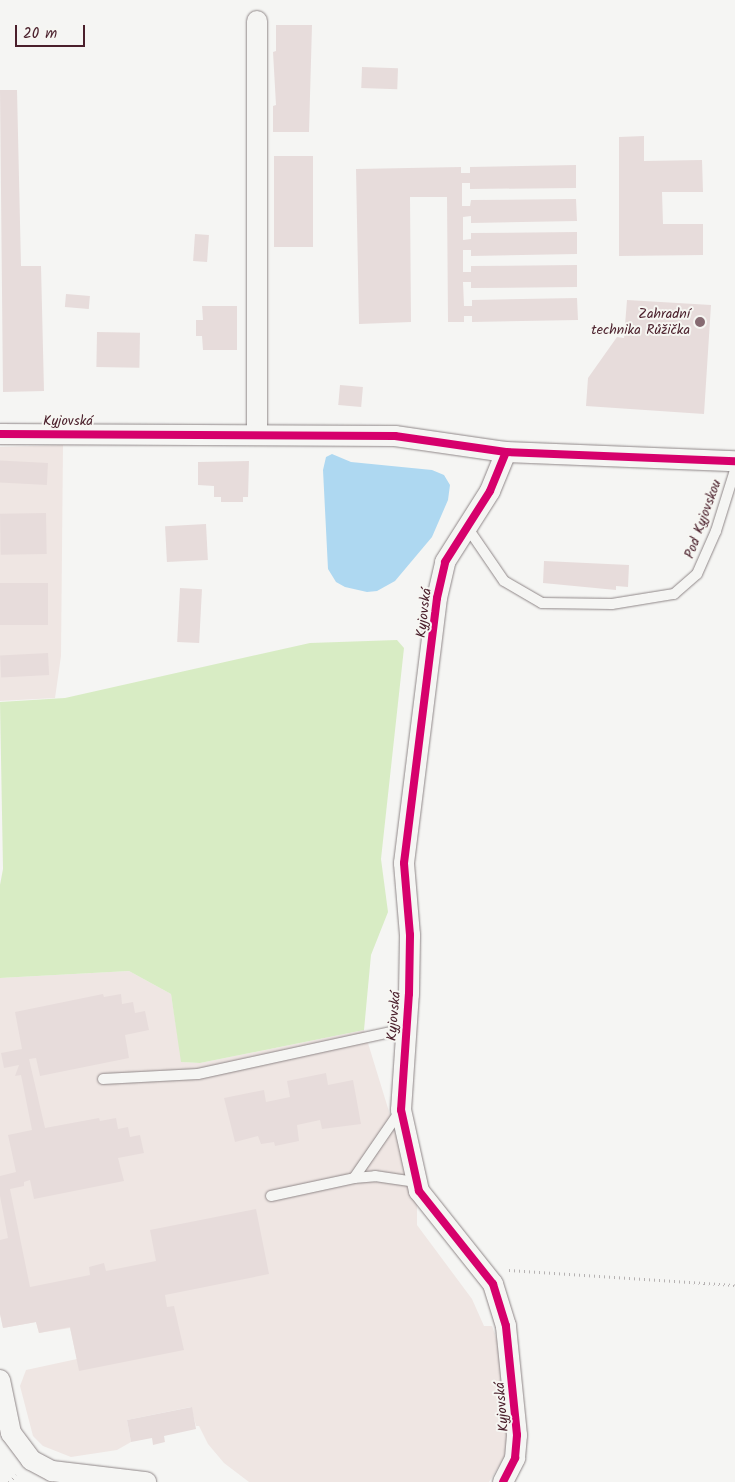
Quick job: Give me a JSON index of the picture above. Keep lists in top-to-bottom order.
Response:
{
  "streets": {
    "street": ["Kyjovská"],
    "lane": ["Pod Kyjovskou"]
  },
  "crossings": [
    ["Kyjovská", "Pod Kyjovskou"]
  ],
  "places": ["Zahradní technika Růžička"],
  "scale_bar": "20 m"
}
